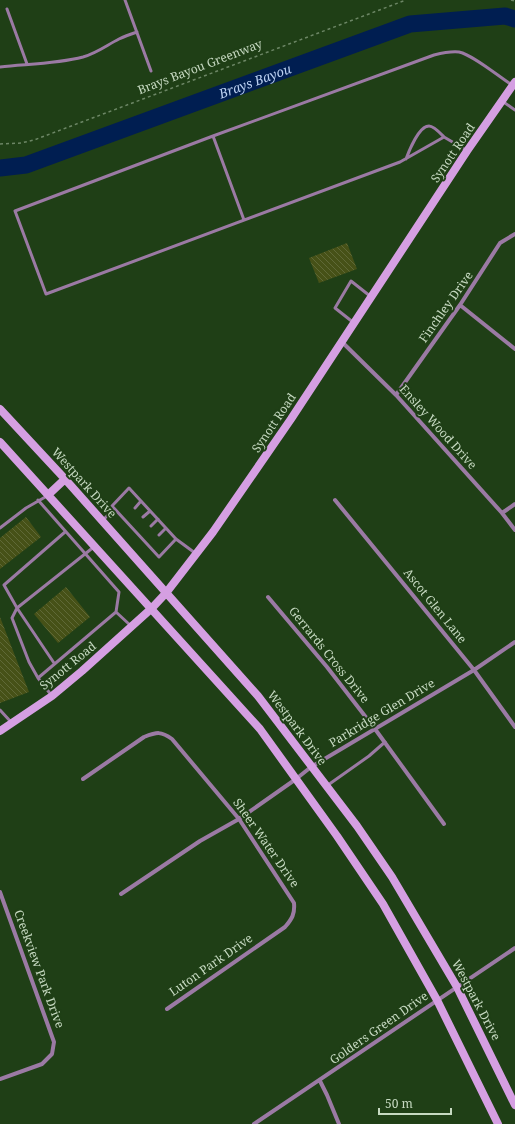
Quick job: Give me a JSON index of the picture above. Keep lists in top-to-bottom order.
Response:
{
  "streets": {
    "main road": ["Synott Road", "Westpark Drive"],
    "street": [
      "Finchley Drive",
      "Ensley Wood Drive",
      "Ascot Glen Lane",
      "Gerrards Cross Drive",
      "Parkridge Glen Drive",
      "Sheer Water Drive",
      "Luton Park Drive",
      "Creekview Park Drive",
      "Golders Green Drive"
    ],
    "path": ["Brays Bayou Greenway"]
  },
  "crossings": [
    ["Synott Road", "Ensley Wood Drive"],
    ["Synott Road", "Westpark Drive"],
    ["Finchley Drive", "Ensley Wood Drive"],
    ["Westpark Drive", "Parkridge Glen Drive"],
    ["Westpark Drive", "Golders Green Drive"],
    ["Ascot Glen Lane", "Parkridge Glen Drive"],
    ["Gerrards Cross Drive", "Parkridge Glen Drive"],
    ["Parkridge Glen Drive", "Sheer Water Drive"],
    ["Sheer Water Drive", "Luton Park Drive"]
  ],
  "water": ["Brays Bayou"],
  "scale_bar": "50 m"
}
